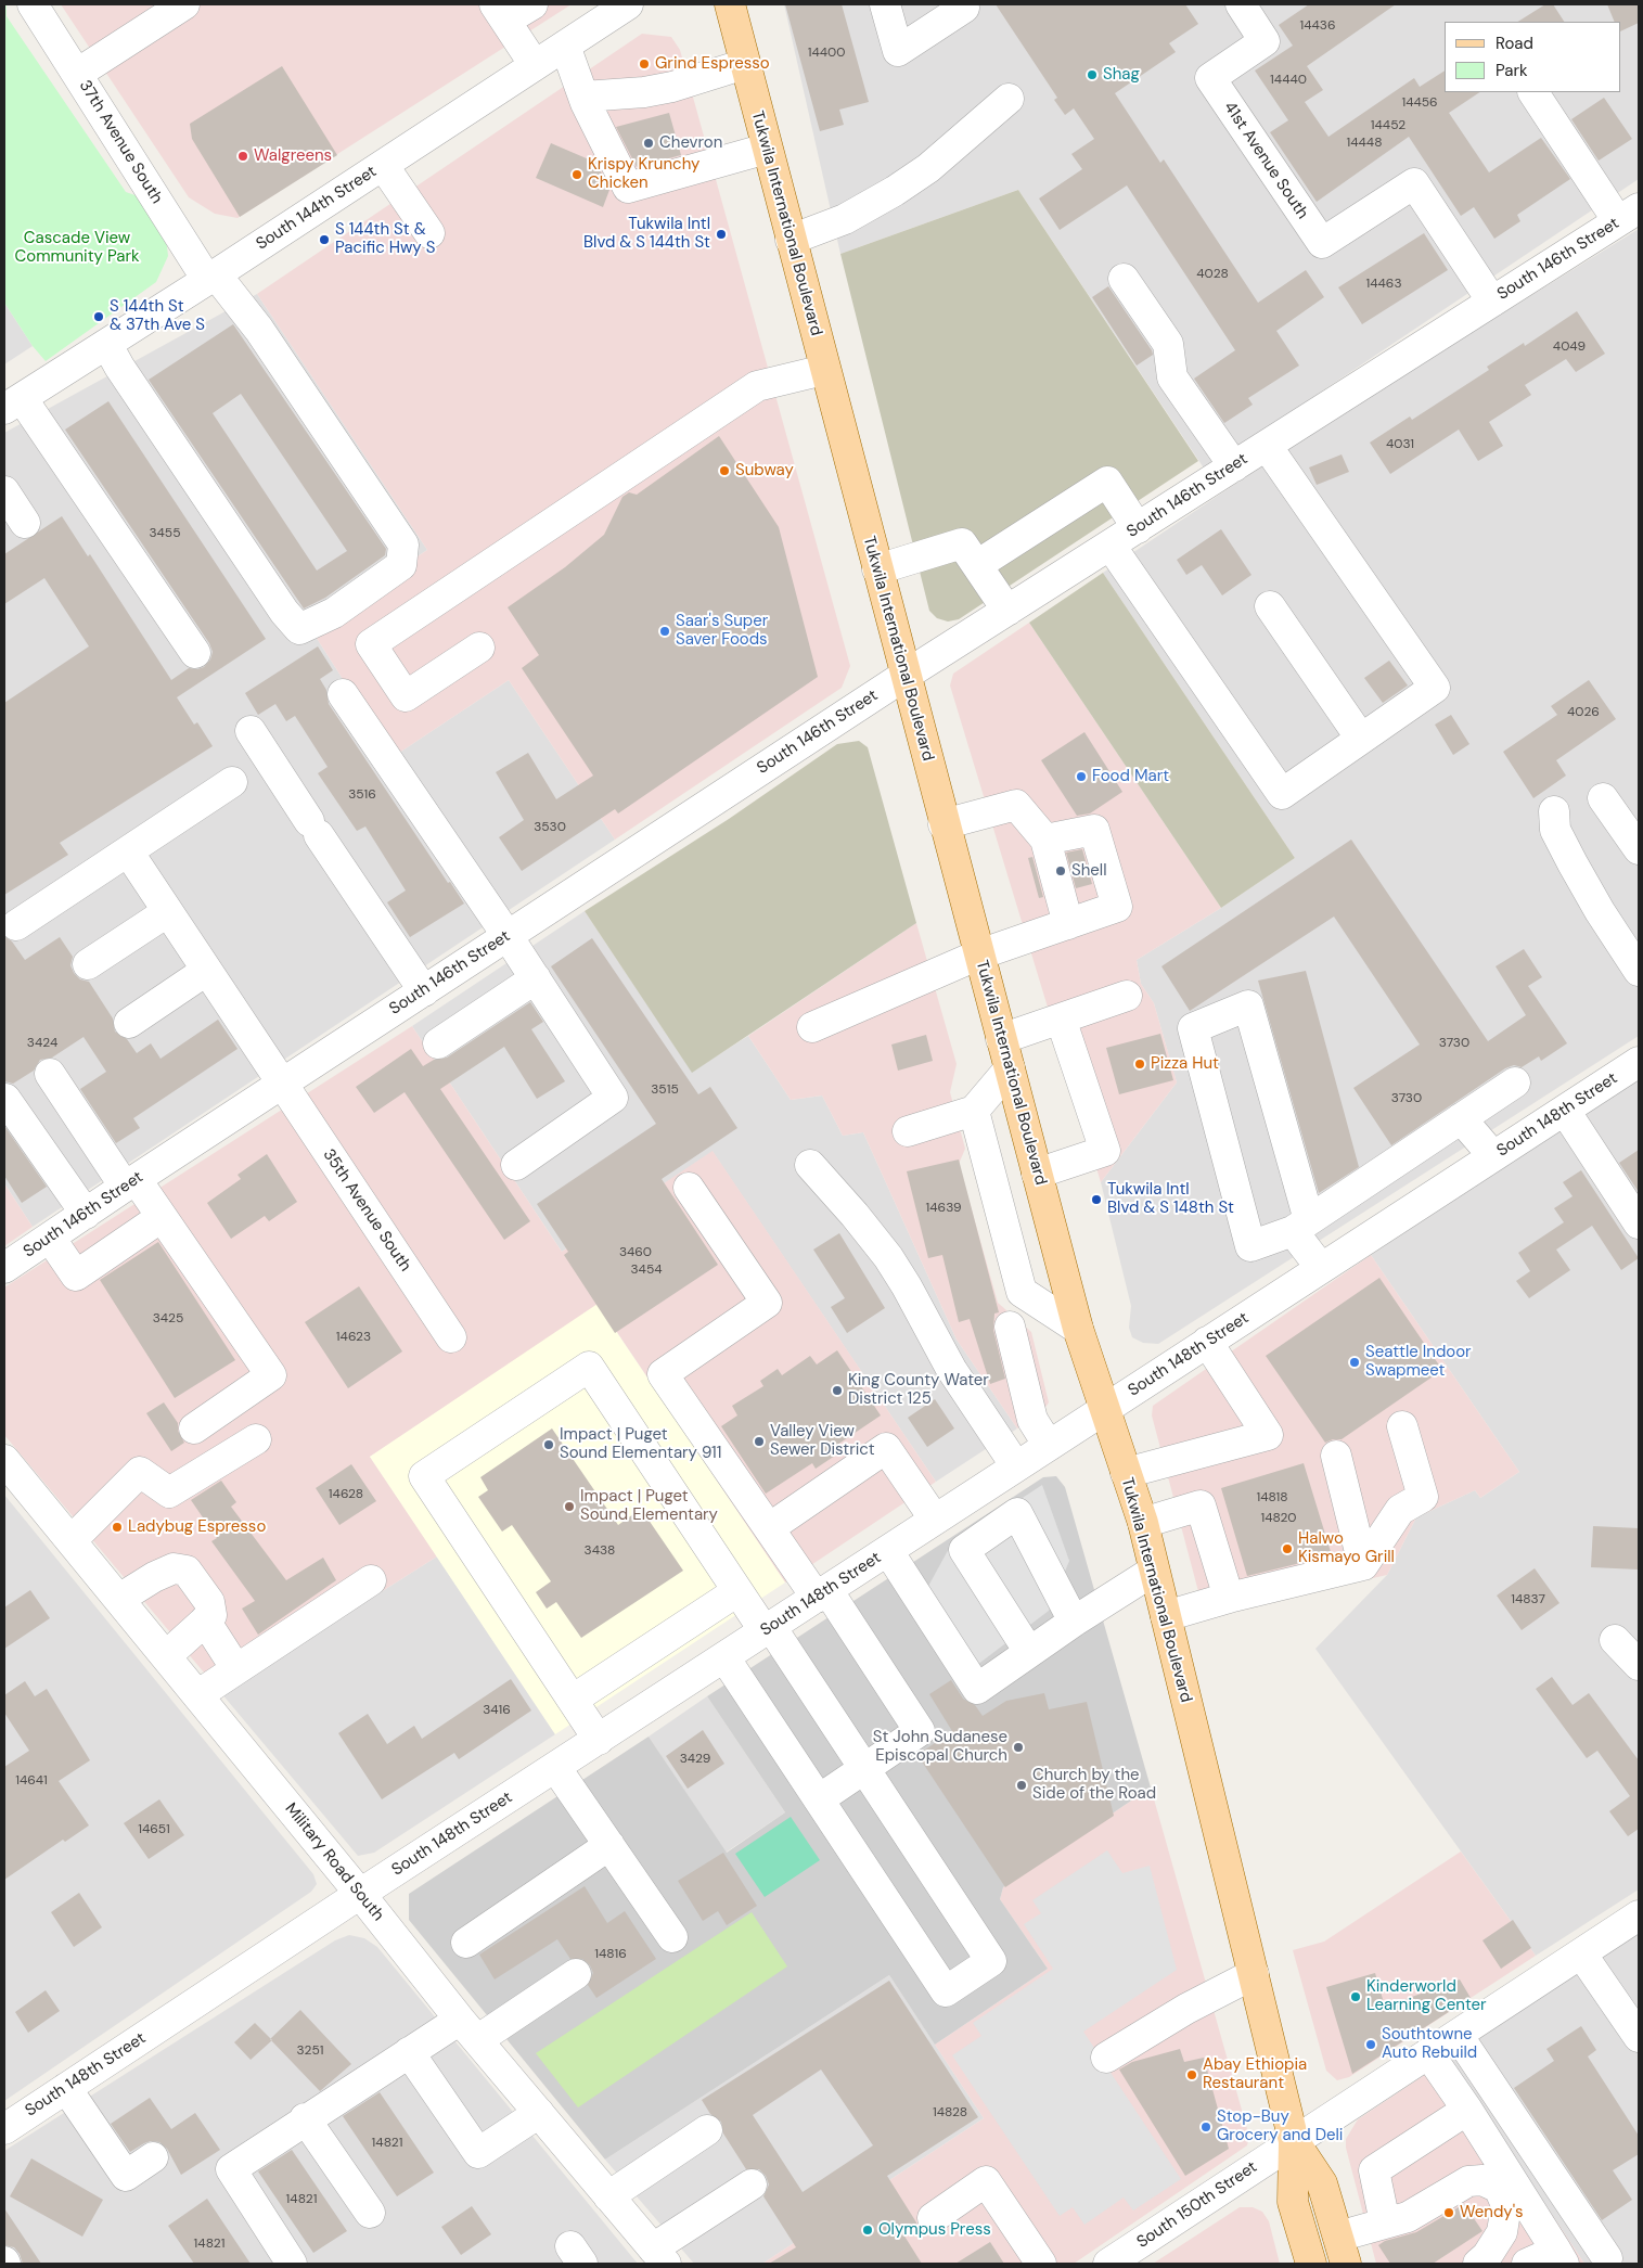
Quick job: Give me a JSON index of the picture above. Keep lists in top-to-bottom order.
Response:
{
  "streets": {
    "main road": ["Tukwila International Boulevard"],
    "street": [
      "37th Avenue South",
      "41st Avenue South",
      "South 144th Street",
      "South 146th Street",
      "South 148th Street",
      "35th Avenue South",
      "Military Road South",
      "South 150th Street"
    ]
  },
  "crossings": [
    ["37th Avenue South", "South 144th Street"],
    ["41st Avenue South", "South 146th Street"],
    ["Tukwila International Boulevard", "South 146th Street"],
    ["Tukwila International Boulevard", "South 148th Street"],
    ["Tukwila International Boulevard", "South 150th Street"],
    ["South 146th Street", "35th Avenue South"],
    ["South 148th Street", "Military Road South"]
  ],
  "parks": ["Cascade View Community Park"],
  "places": [
    "Grind Espresso",
    "Shag",
    "Chevron",
    "Walgreens",
    "Krispy Krunchy Chicken",
    "Tukwila Intl Blvd & S 144th St",
    "S 144th St & Pacific Hwy S",
    "S 144th St & 37th Ave S",
    "Subway",
    "Saar's Super Saver Foods",
    "Food Mart",
    "Shell",
    "Pizza Hut",
    "Tukwila Intl Blvd & S 148th St",
    "Seattle Indoor Swapmeet",
    "King County Water District 125",
    "Valley View Sewer District",
    "Impact | Puget Sound Elementary 911",
    "Impact | Puget Sound Elementary",
    "Ladybug Espresso",
    "Halwo Kismayo Grill",
    "St John Sudanese Episcopal Church",
    "Church by the Side of the Road",
    "Kinderworld Learning Center",
    "Southtowne Auto Rebuild",
    "Abay Ethiopia Restaurant",
    "Stop-Buy Grocery and Deli",
    "Wendy's",
    "Olympus Press"
  ],
  "house_numbers": [
    "14436",
    "14400",
    "14440",
    "14456",
    "14452",
    "14448",
    "4028",
    "14463",
    "4049",
    "4031",
    "3455",
    "4026",
    "3516",
    "3530",
    "3424",
    "3730",
    "3515",
    "3730",
    "14639",
    "3460",
    "3454",
    "3425",
    "14623",
    "14628",
    "14818",
    "14820",
    "3438",
    "14837",
    "3416",
    "3429",
    "14641",
    "14651",
    "14816",
    "3251",
    "14828",
    "14821",
    "14821",
    "14821"
  ],
  "legend": ["Road", "Park"]
}
